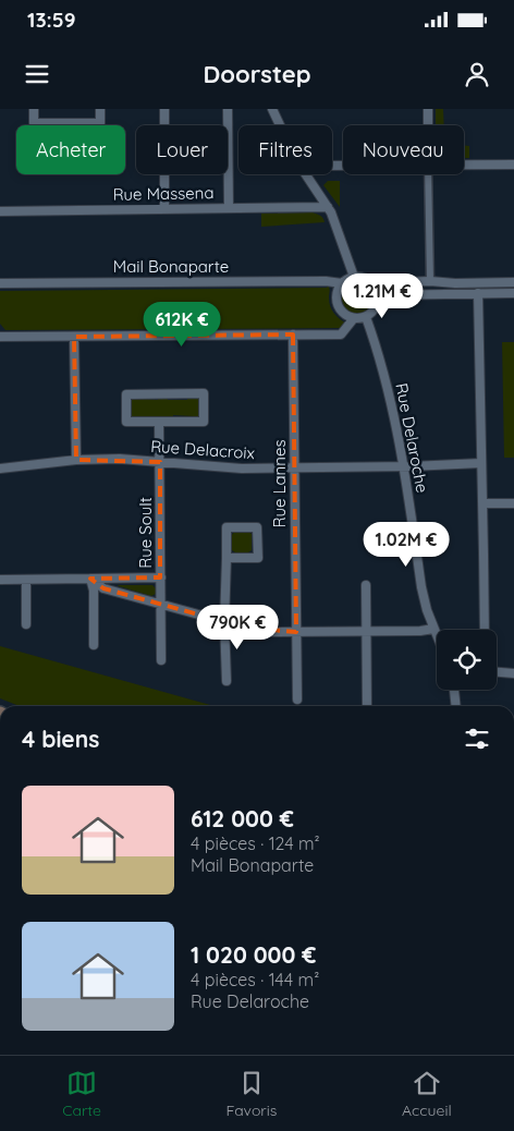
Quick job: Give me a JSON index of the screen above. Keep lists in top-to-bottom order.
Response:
{
  "streets": {
    "street": [
      "Rue Massena",
      "Mail Bonaparte",
      "Rue Delaroche",
      "Rue Delacroix",
      "Rue Lannes",
      "Rue Soult"
    ]
  },
  "crossings": [
    ["Mail Bonaparte", "Rue Delaroche"],
    ["Rue Delaroche", "Rue Delacroix"],
    ["Rue Delacroix", "Rue Lannes"],
    ["Rue Delacroix", "Rue Soult"]
  ],
  "page": {
    "status": "13:59",
    "header": "Doorstep",
    "chip": [
      "Acheter",
      "Louer",
      "Filtres",
      "Nouveau"
    ],
    "price": [
      "1.21M €",
      "612K €",
      "1.02M €",
      "790K €"
    ],
    "heading": "4 biens",
    "list": [
      {
        "name": "612 000 €",
        "note": "4 pièces · 124 m² · Mail Bonaparte"
      },
      {
        "name": "1 020 000 €",
        "note": "4 pièces · 144 m² · Rue Delaroche"
      }
    ],
    "tabs": ["Carte", "Favoris", "Accueil"]
  }
}
